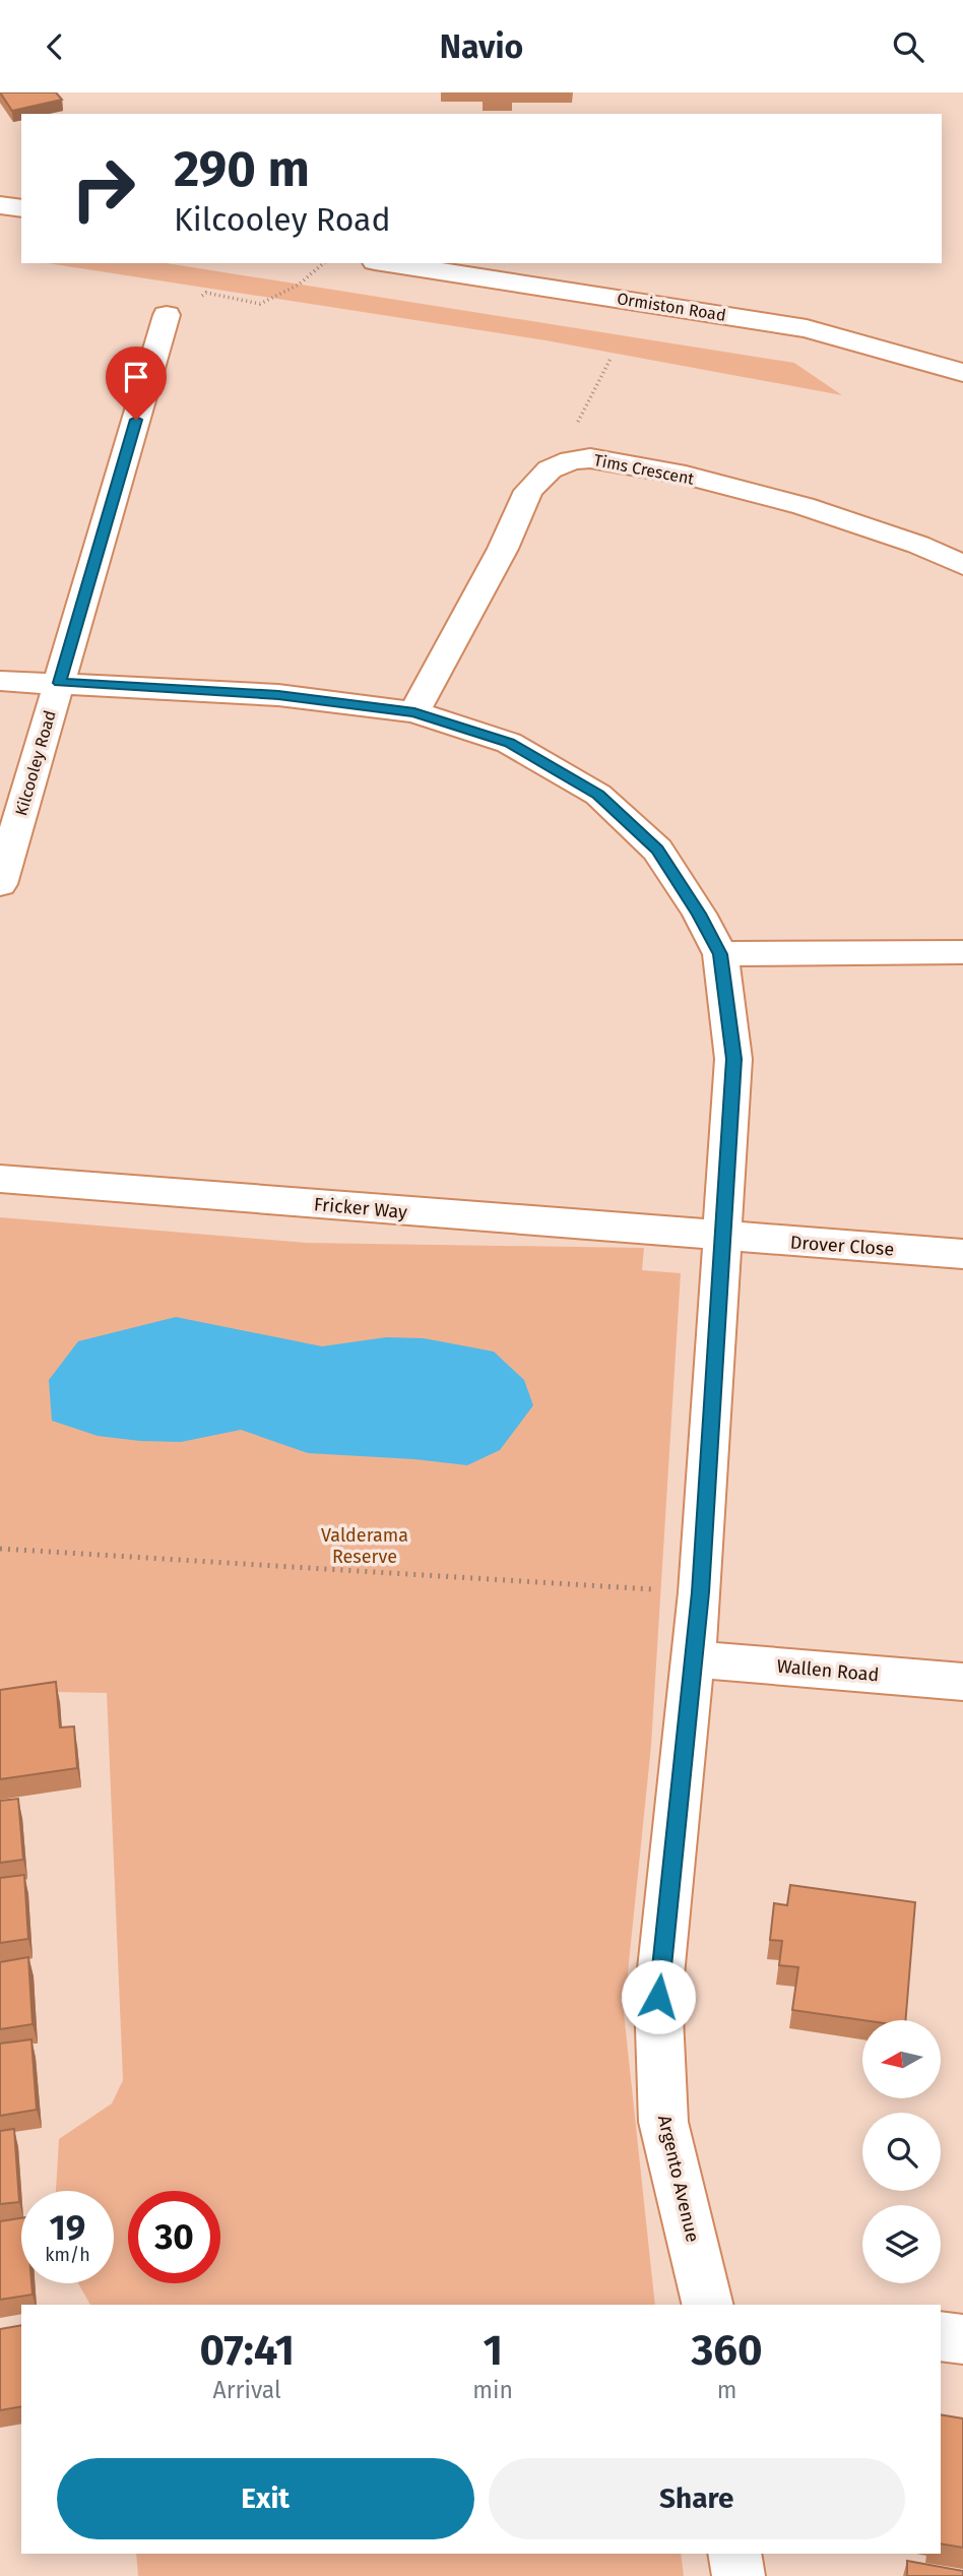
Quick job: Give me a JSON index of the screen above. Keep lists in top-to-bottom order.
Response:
{
  "streets": {
    "street": [
      "Ormiston Road",
      "Tims Crescent",
      "Kilcooley Road",
      "Fricker Way",
      "Drover Close",
      "Wallen Road",
      "Argento Avenue"
    ]
  },
  "crossings": [
    ["Tims Crescent", "Argento Avenue"],
    ["Kilcooley Road", "Argento Avenue"],
    ["Fricker Way", "Drover Close"],
    ["Fricker Way", "Argento Avenue"],
    ["Drover Close", "Argento Avenue"],
    ["Wallen Road", "Argento Avenue"]
  ],
  "parks": ["Valderama Reserve"],
  "north": "left",
  "page": {
    "header": "Navio",
    "turn": ["290 m", "Kilcooley Road"],
    "speed": "19 km/h",
    "limit": "30",
    "eta": [
      "07:41",
      "Arrival",
      "1",
      "min",
      "360",
      "m"
    ],
    "buttons": ["Exit", "Share"]
  }
}
